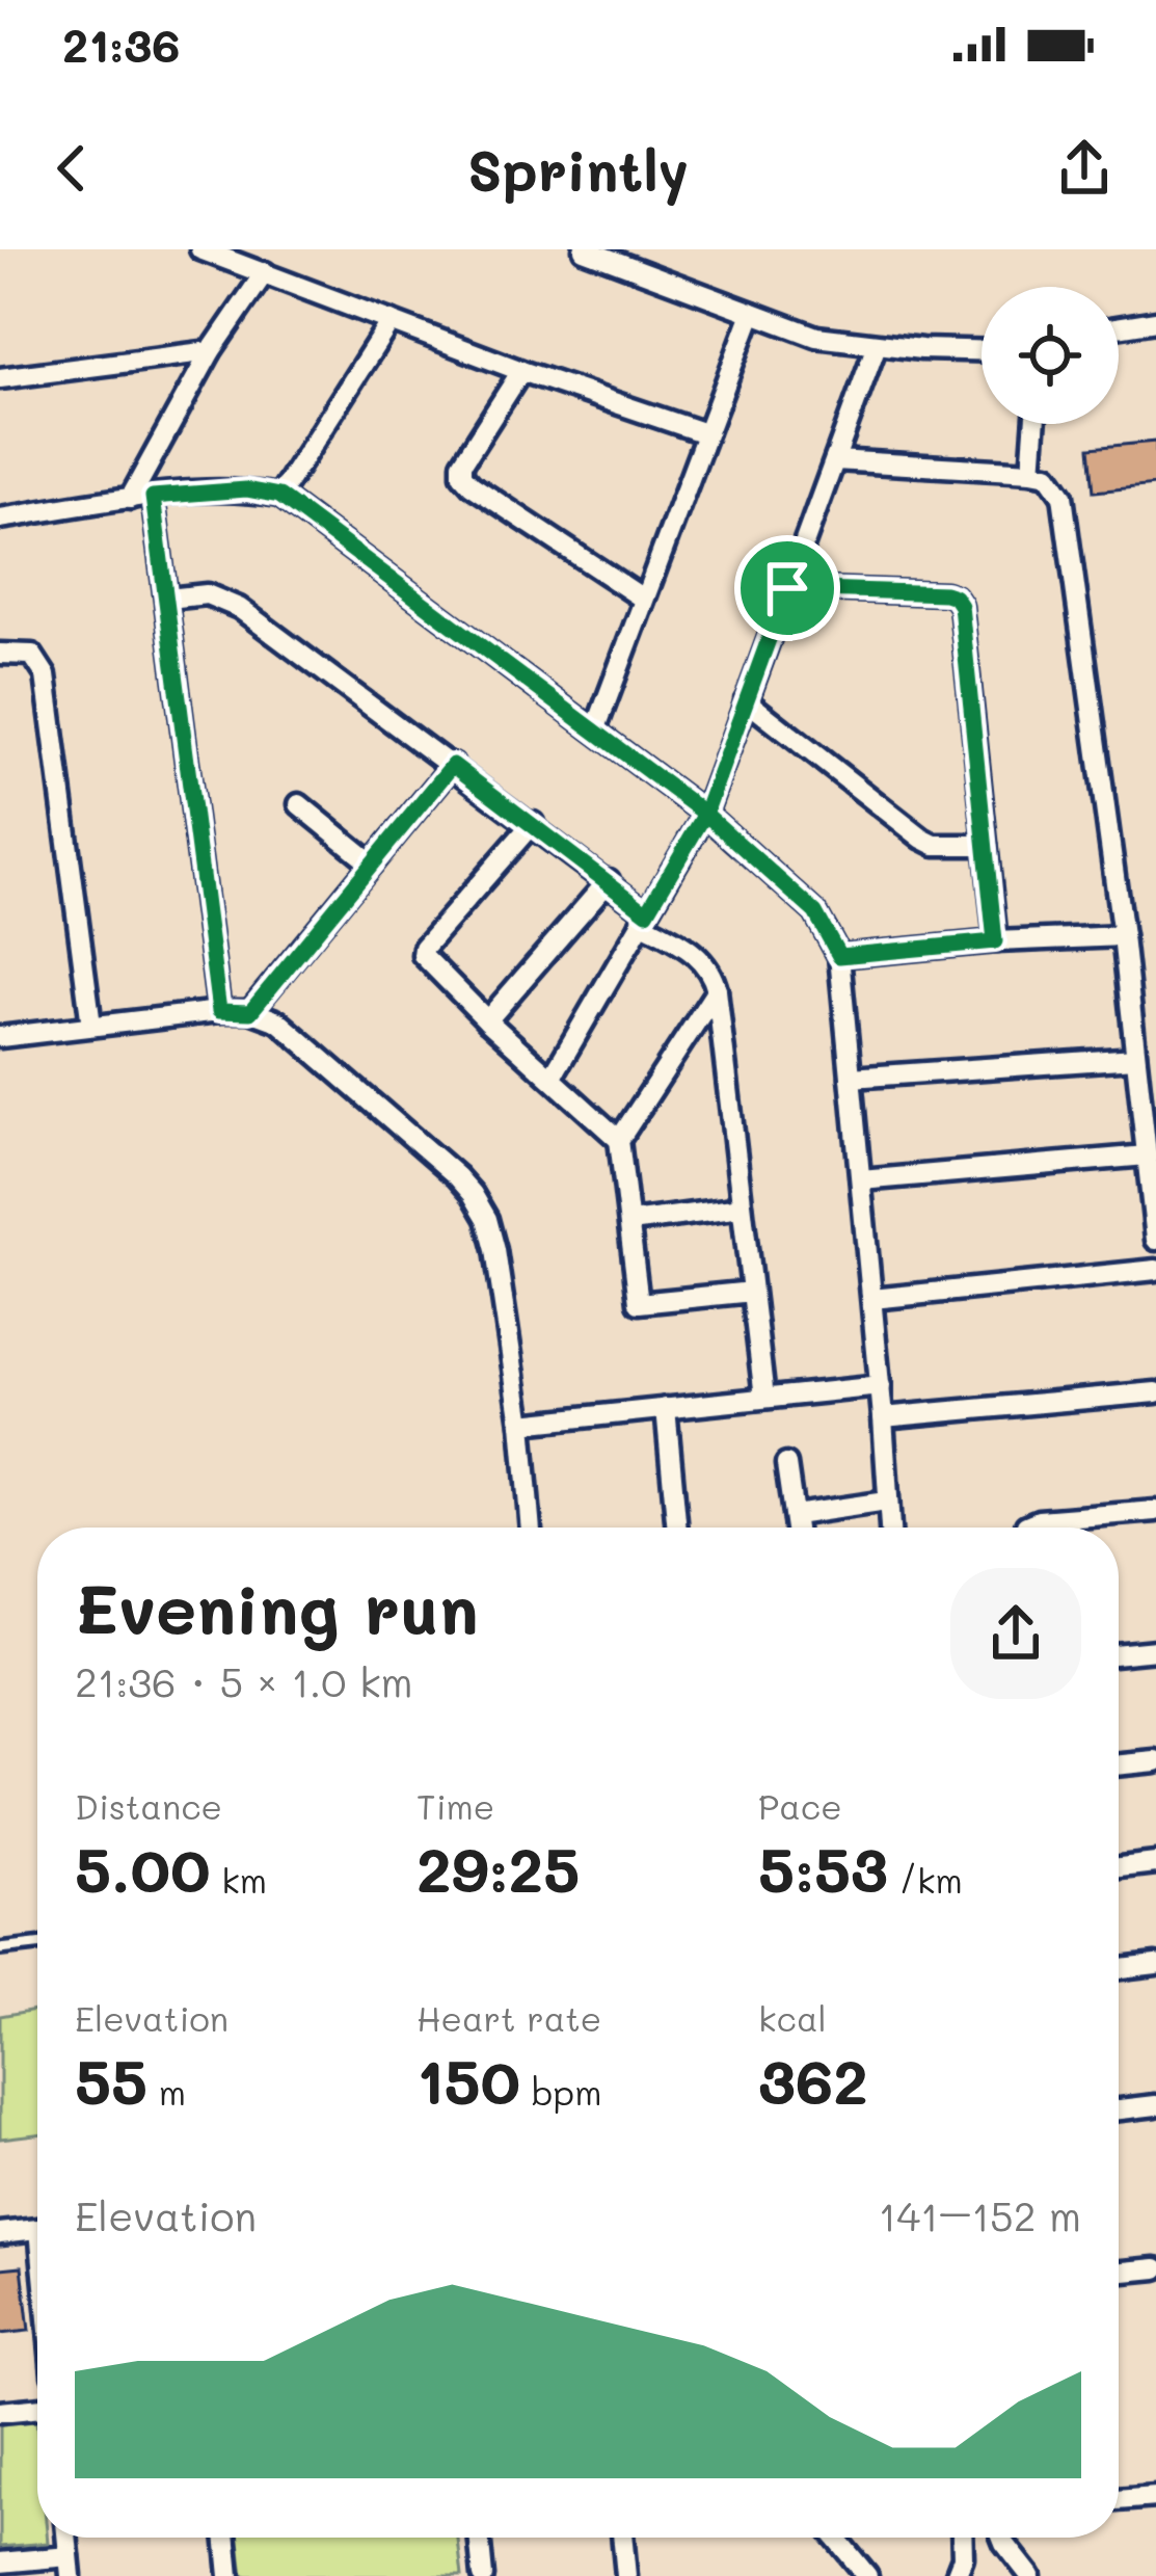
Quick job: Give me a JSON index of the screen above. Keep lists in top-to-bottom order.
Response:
{
  "page": {
    "status": "21:36",
    "header": "Sprintly",
    "heading": ["Evening run", "21:36 · 5 × 1.0 km"],
    "stats": [
      ["Distance", "5.00 km"],
      ["Time", "29:25"],
      ["Pace", "5:53 /km"],
      ["Elevation", "55 m"],
      ["Heart rate", "150 bpm"],
      ["kcal", "362"]
    ],
    "chart": ["Elevation", "141–152 m"]
  }
}
